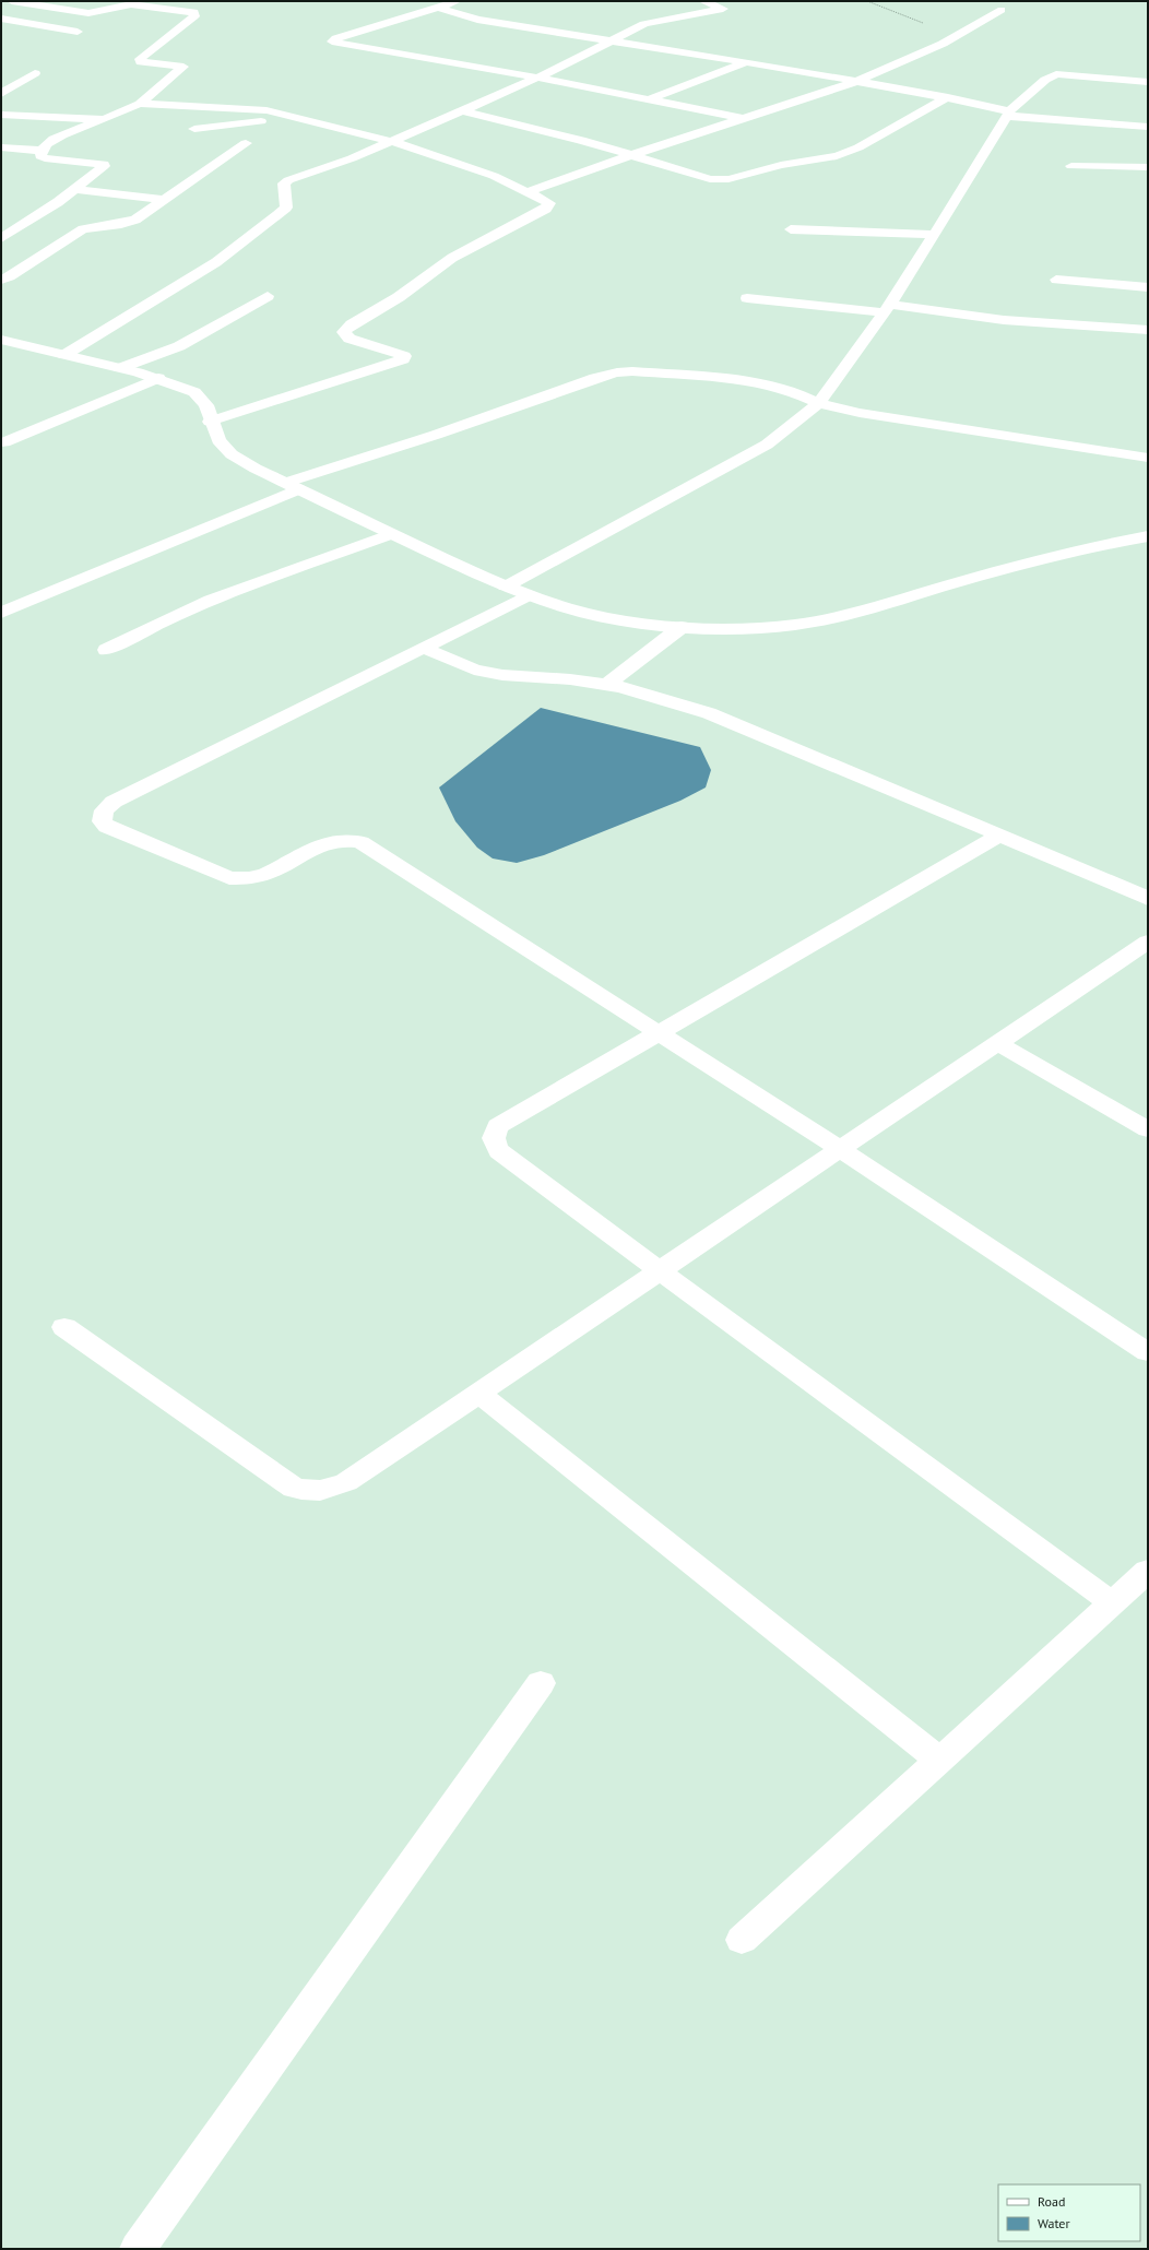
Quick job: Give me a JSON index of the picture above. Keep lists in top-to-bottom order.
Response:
{
  "legend": ["Road", "Water"]
}
